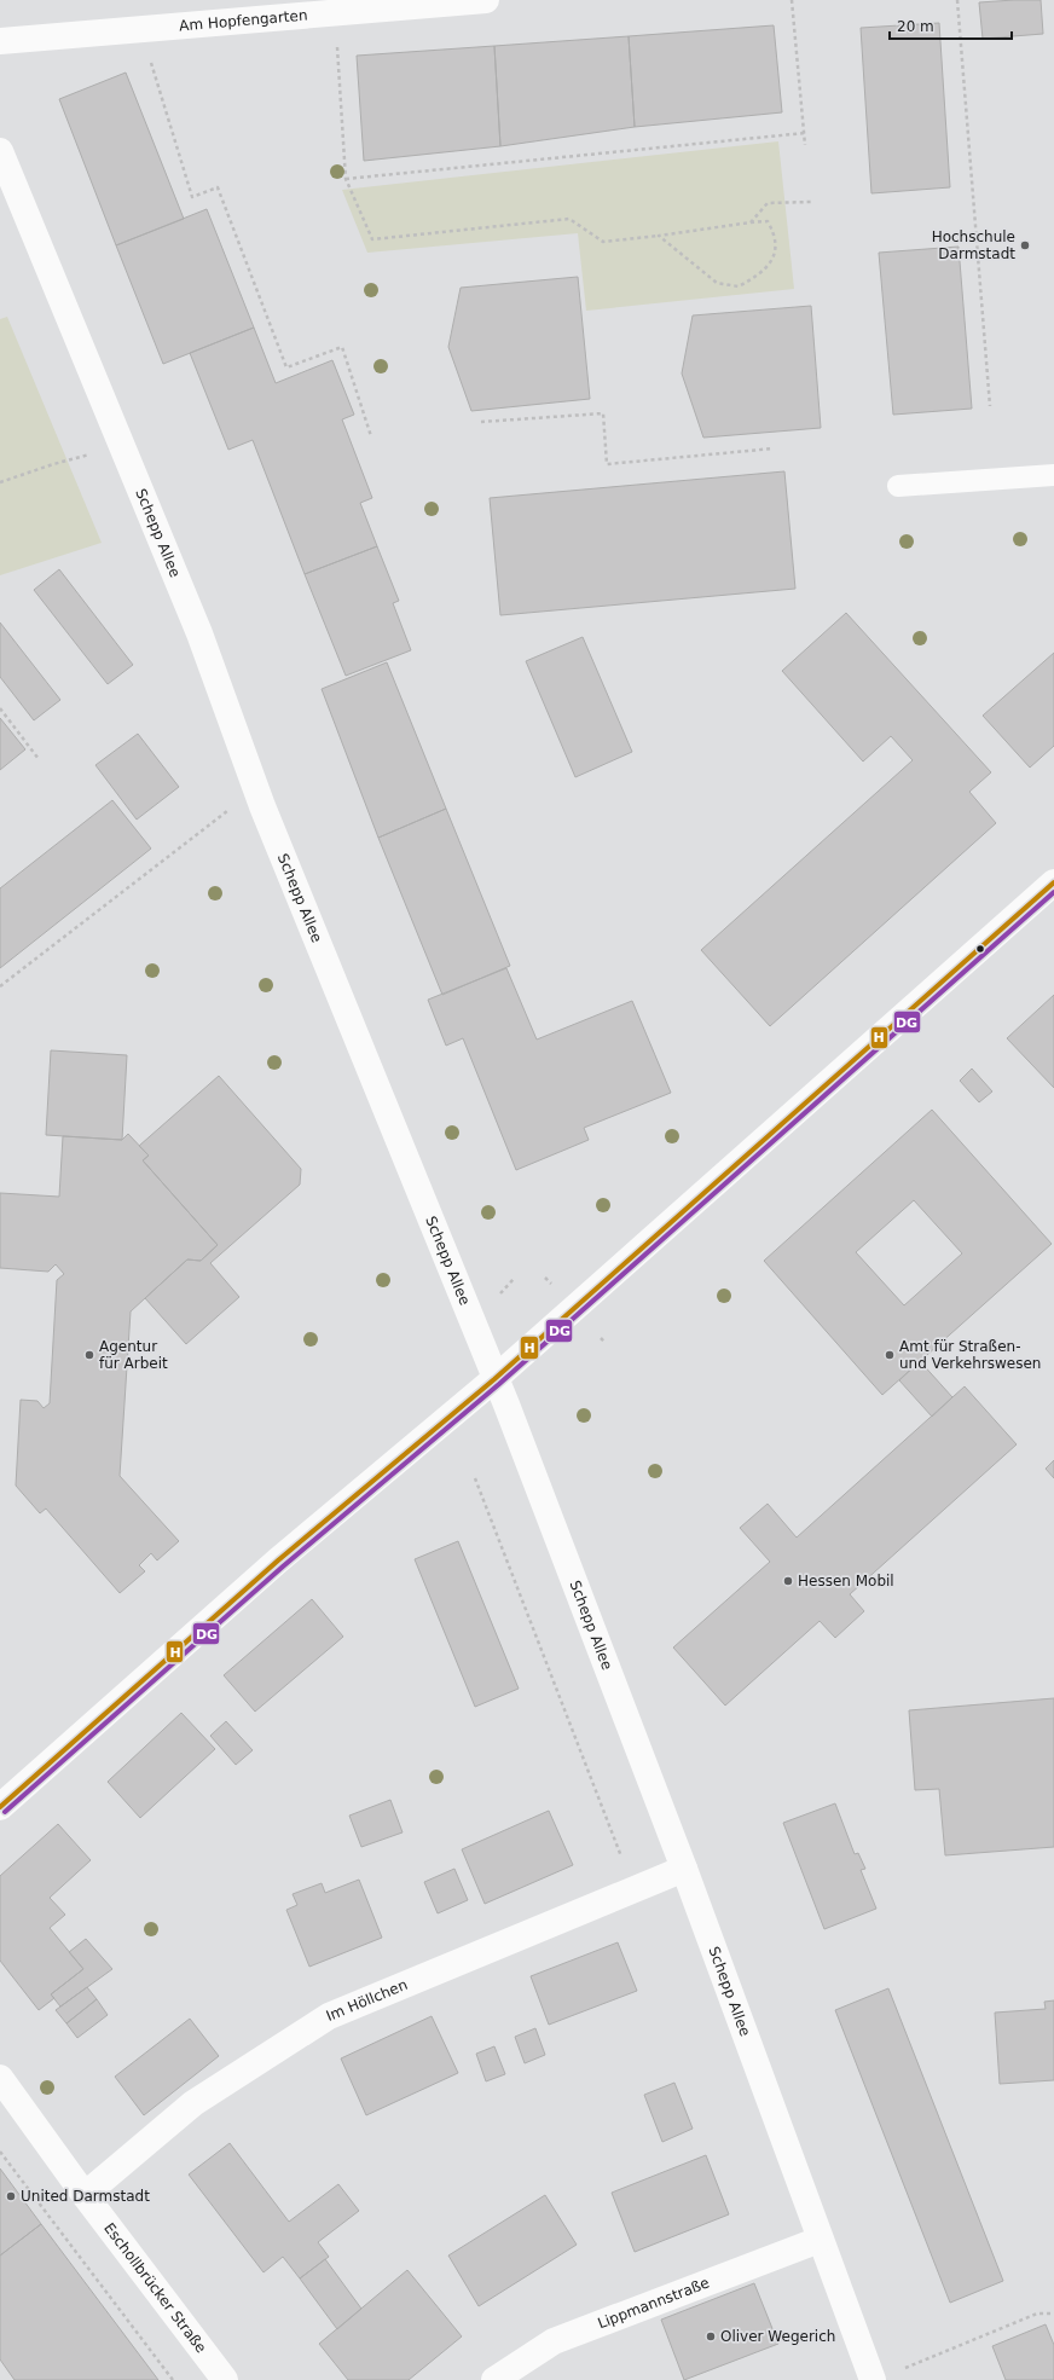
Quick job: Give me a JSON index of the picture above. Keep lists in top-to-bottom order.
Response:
{
  "streets": {
    "street": [
      "Am Hopfengarten",
      "Schepp Allee",
      "Im Höllchen",
      "Eschollbrücker Straße",
      "Lippmannstraße"
    ]
  },
  "crossings": [
    ["Schepp Allee", "Im Höllchen"],
    ["Schepp Allee", "Lippmannstraße"],
    ["Im Höllchen", "Eschollbrücker Straße"]
  ],
  "places": [
    "Hochschule Darmstadt",
    "Agentur für Arbeit",
    "Amt für Straßen- und Verkehrswesen",
    "Hessen Mobil",
    "United Darmstadt",
    "Oliver Wegerich"
  ],
  "lines": ["transit line H", "transit line DG"],
  "scale_bar": "20 m"
}
